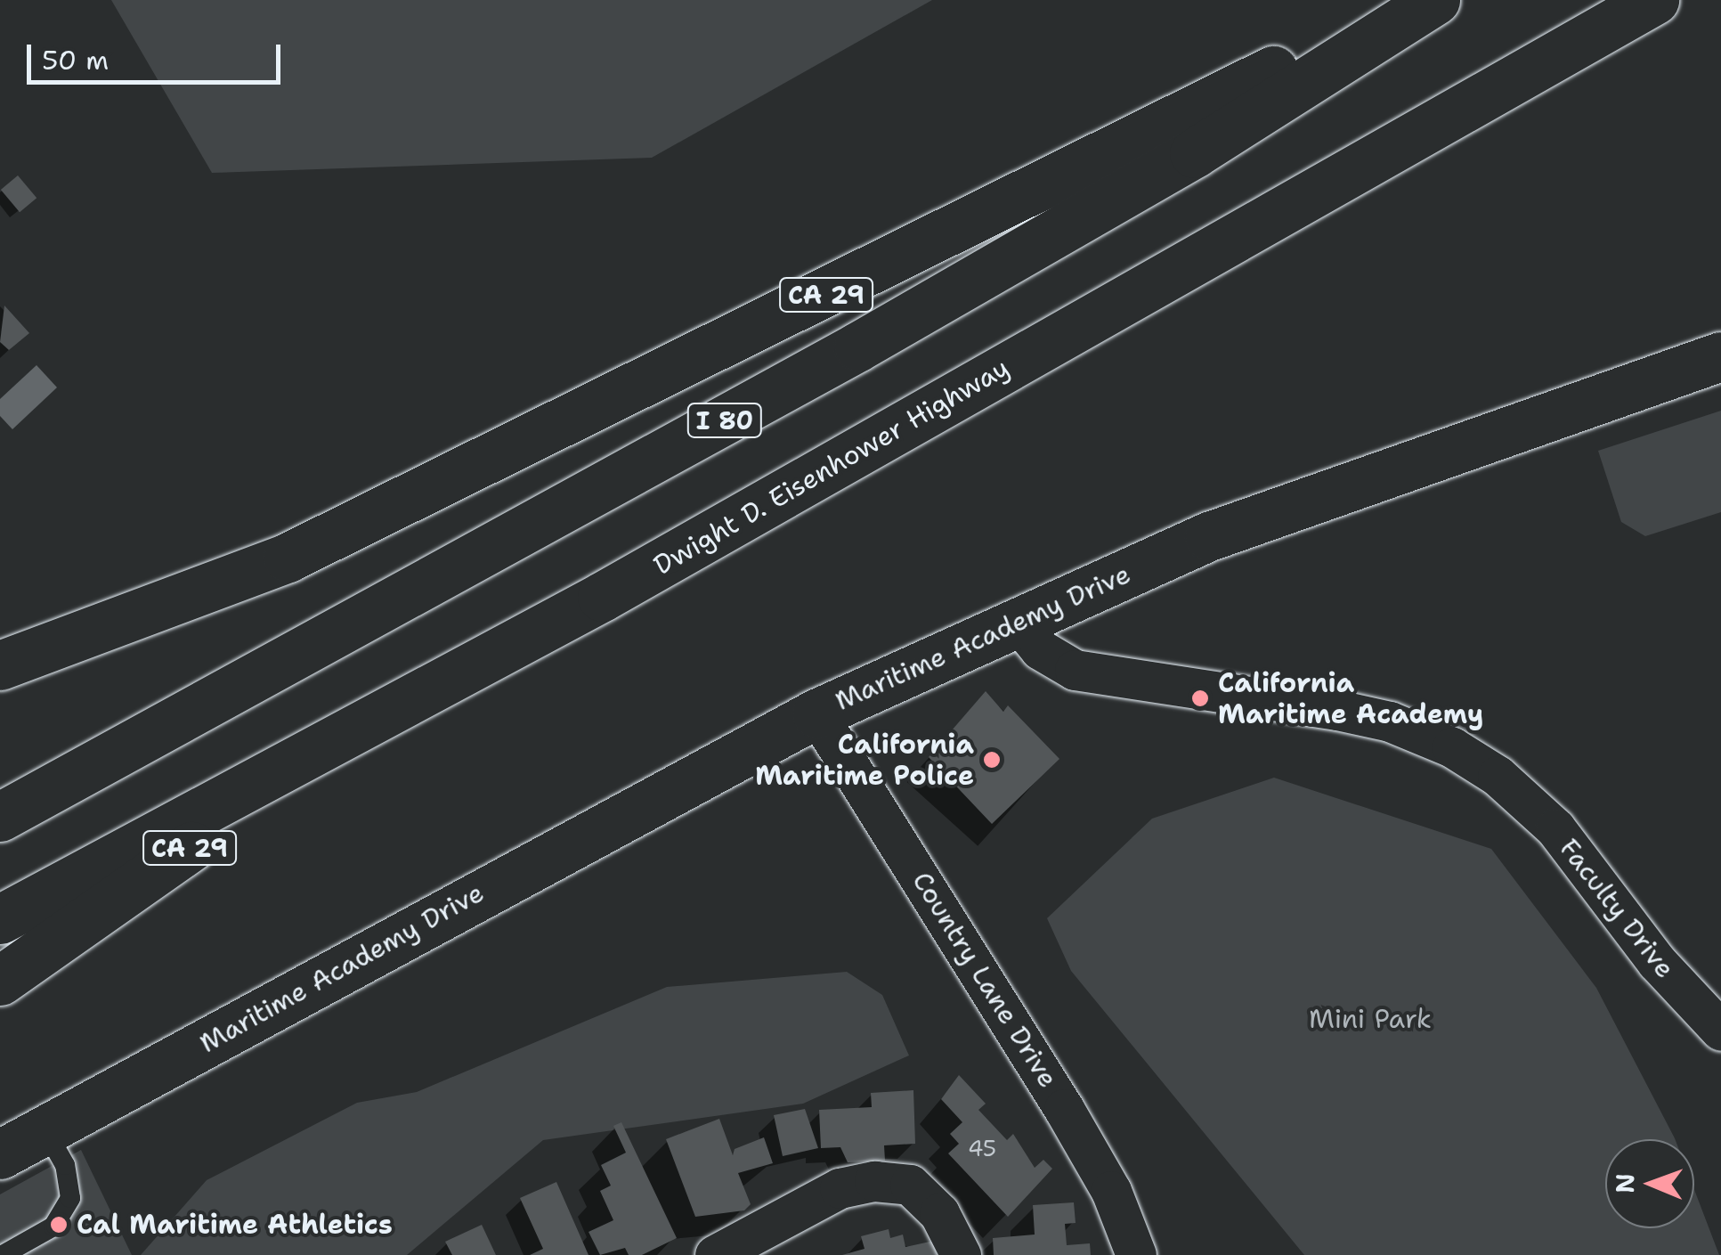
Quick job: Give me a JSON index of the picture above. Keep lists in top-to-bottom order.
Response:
{
  "streets": {
    "main road": [
      "CA 29",
      "I 80",
      "Dwight D. Eisenhower Highway",
      "Maritime Academy Drive"
    ],
    "street": ["Faculty Drive", "Country Lane Drive"]
  },
  "crossings": [
    ["CA 29", "Dwight D. Eisenhower Highway"],
    ["Maritime Academy Drive", "Faculty Drive"],
    ["Maritime Academy Drive", "Country Lane Drive"]
  ],
  "parks": ["Mini Park"],
  "places": ["California Maritime Academy", "California Maritime Police", "Cal Maritime Athletics"],
  "house_numbers": ["45"],
  "scale_bar": "50 m",
  "north": "left"
}
